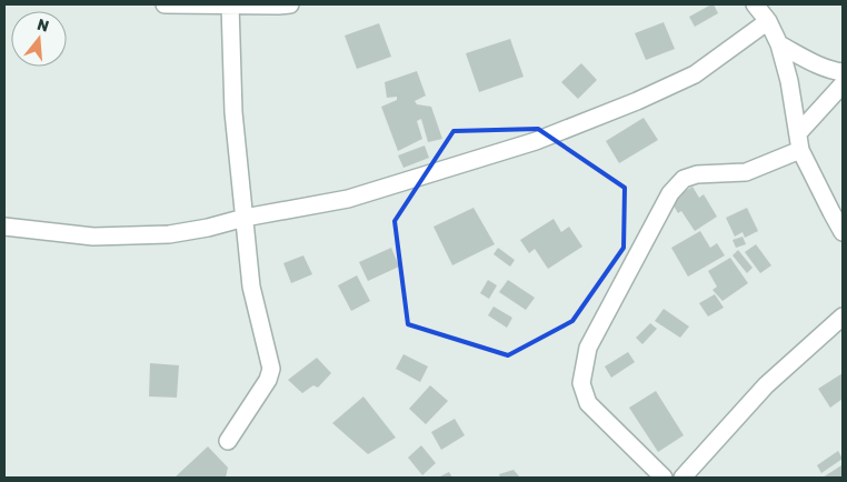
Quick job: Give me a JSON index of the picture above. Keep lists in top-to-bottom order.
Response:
{
  "north": "top"
}
